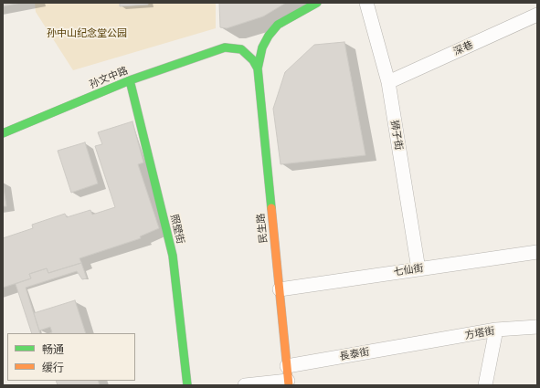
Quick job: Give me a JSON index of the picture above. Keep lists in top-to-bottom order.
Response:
{
  "streets": {
    "street": [
      "深巷",
      "孙文中路",
      "狮子街",
      "民生路",
      "照壁街",
      "七仙街",
      "方塔街",
      "長泰街"
    ]
  },
  "crossings": [
    ["深巷", "狮子街"],
    ["孙文中路", "民生路"],
    ["孙文中路", "照壁街"],
    ["狮子街", "七仙街"],
    ["民生路", "七仙街"],
    ["民生路", "長泰街"],
    ["方塔街", "長泰街"]
  ],
  "parks": ["孙中山纪念堂公园"],
  "legend": ["畅通", "缓行"]
}
